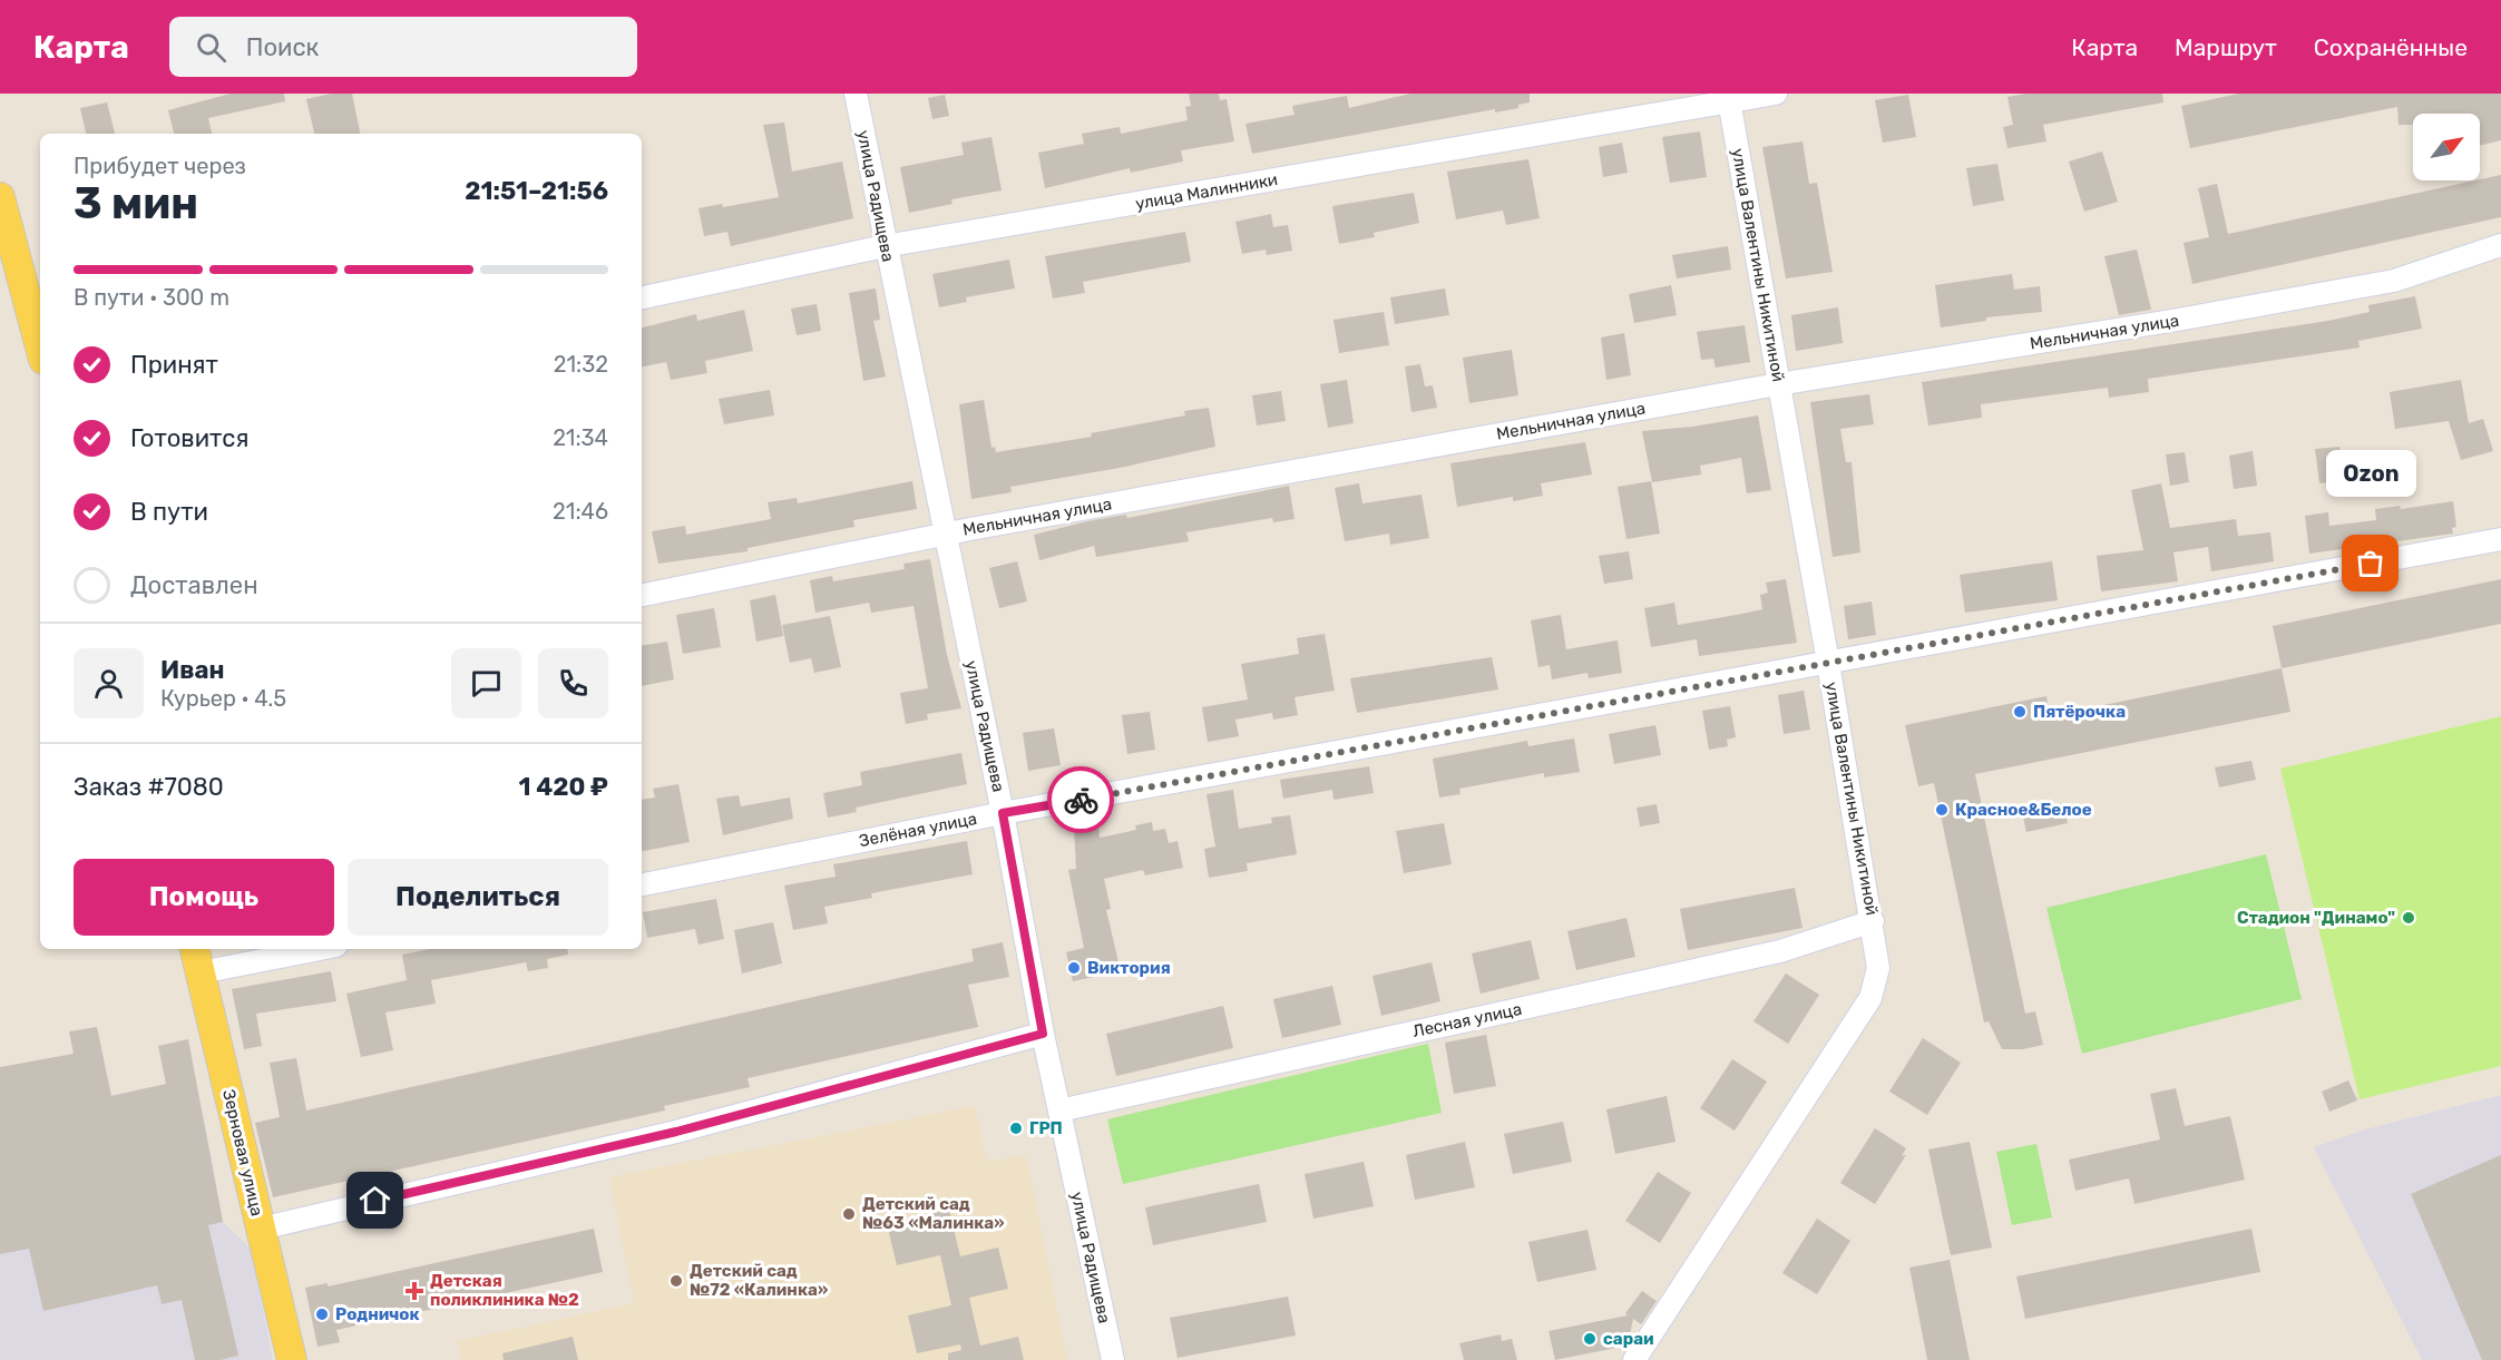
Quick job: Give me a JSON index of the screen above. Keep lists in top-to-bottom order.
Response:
{
  "streets": {
    "main road": ["Зерновая улица"],
    "street": [
      "улица Малинники",
      "улица Радищева",
      "улица Валентины Никитиной",
      "Мельничная улица",
      "Зелёная улица",
      "Лесная улица"
    ]
  },
  "crossings": [
    ["улица Малинники", "улица Радищева"],
    ["улица Малинники", "улица Валентины Никитиной"],
    ["улица Радищева", "Мельничная улица"],
    ["улица Радищева", "Зелёная улица"],
    ["улица Радищева", "Лесная улица"],
    ["улица Валентины Никитиной", "Мельничная улица"],
    ["улица Валентины Никитиной", "Зелёная улица"],
    ["улица Валентины Никитиной", "Лесная улица"]
  ],
  "places": {
    "other": [
      "Ozon",
      "Пятёрочка",
      "Красное&Белое",
      "Стадион \"Динамо\"",
      "Виктория",
      "ГРП",
      "Детский сад №63 «Малинка»",
      "Детский сад №72 «Калинка»",
      "Родничок",
      "сараи"
    ],
    "health": ["Детская поликлиника №2"]
  },
  "north": "top right",
  "page": {
    "header": "Карта",
    "search": "Поиск",
    "nav": ["Карта", "Маршрут", "Сохранённые"],
    "heading": ["3 мин", "Прибудет через", "21:51–21:56"],
    "panel": [
      "Иван",
      "Курьер · 4.5",
      "Заказ #7080",
      "1 420 ₽"
    ],
    "bar": "В пути · 300 m",
    "list": [
      ["Принят", "21:32"],
      ["Готовится", "21:34"],
      ["В пути", "21:46"],
      "Доставлен"
    ],
    "bubble": "Ozon",
    "buttons": ["Помощь", "Поделиться"]
  }
}
